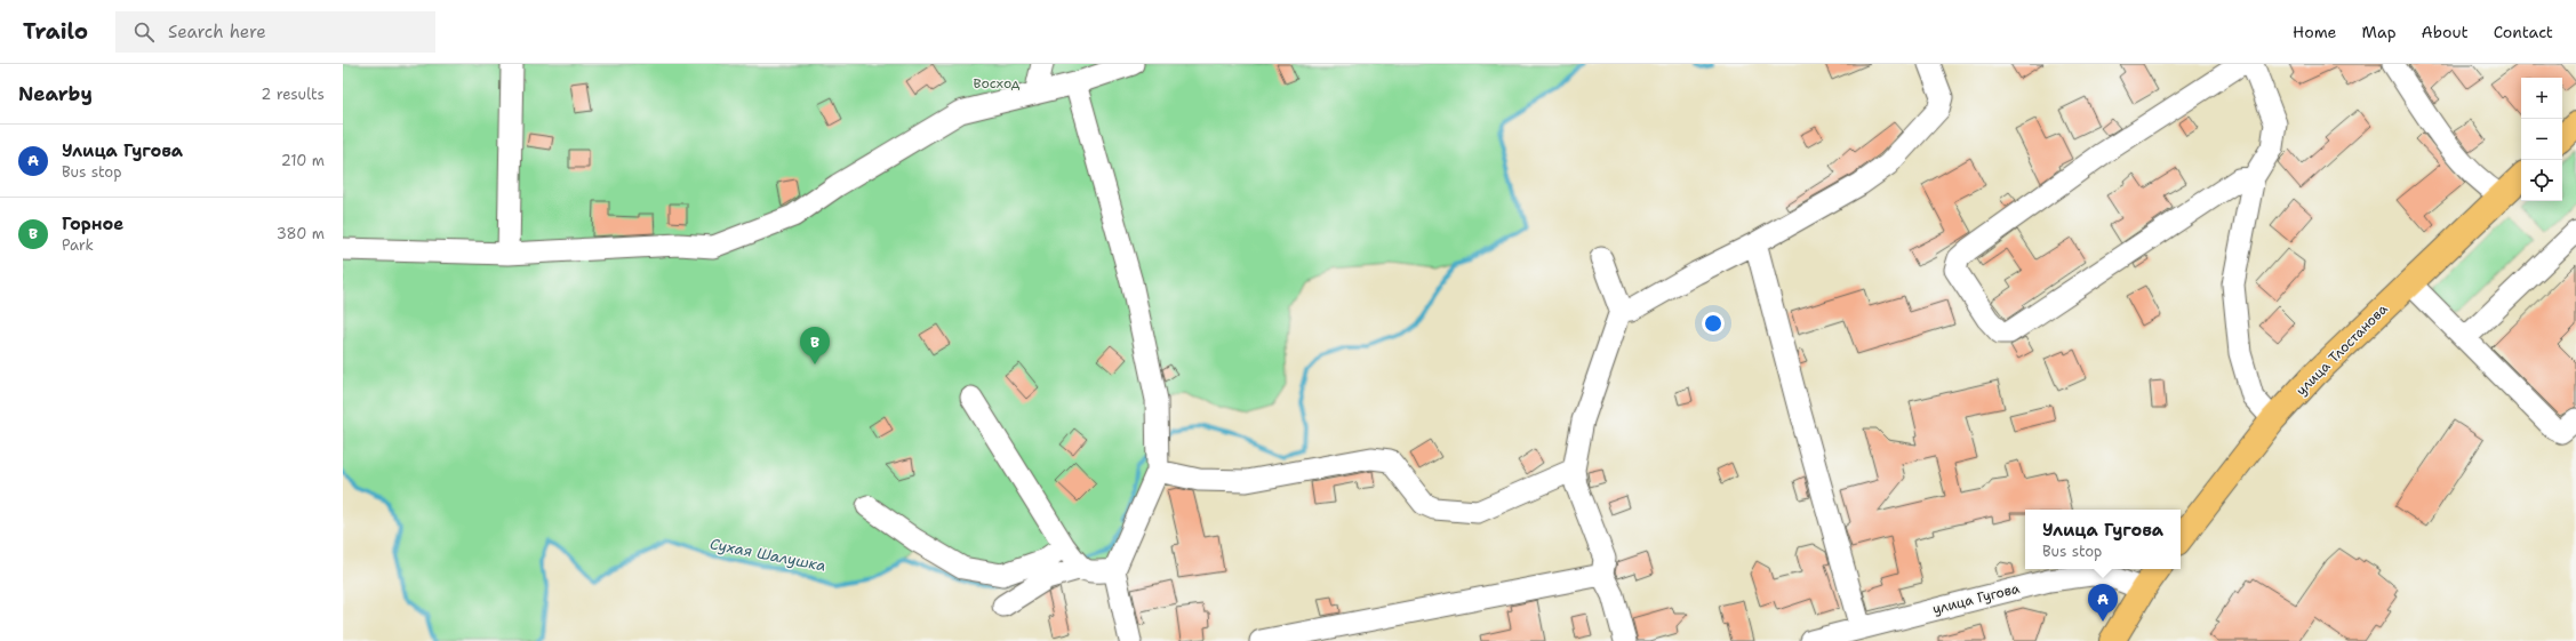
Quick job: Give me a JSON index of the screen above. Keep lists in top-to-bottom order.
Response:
{
  "streets": {
    "main road": ["улица Тлостанова"],
    "street": ["улица Гугова"]
  },
  "water": ["Сухая Шалушка"],
  "parks": ["Восход"],
  "page": {
    "header": "Trailo",
    "search": "Search here",
    "nav": [
      "Home",
      "Map",
      "About",
      "Contact"
    ],
    "heading": ["Nearby", "2 results"],
    "map_buttons": ["+", "−"],
    "list": [
      {
        "mark": "A",
        "name": "Улица Гугова",
        "note": "Bus stop",
        "value": "210 m"
      },
      {
        "mark": "B",
        "name": "Горное",
        "note": "Park",
        "value": "380 m"
      }
    ],
    "pins": ["B", "A"],
    "popup": ["Улица Гугова", "Bus stop"]
  }
}
